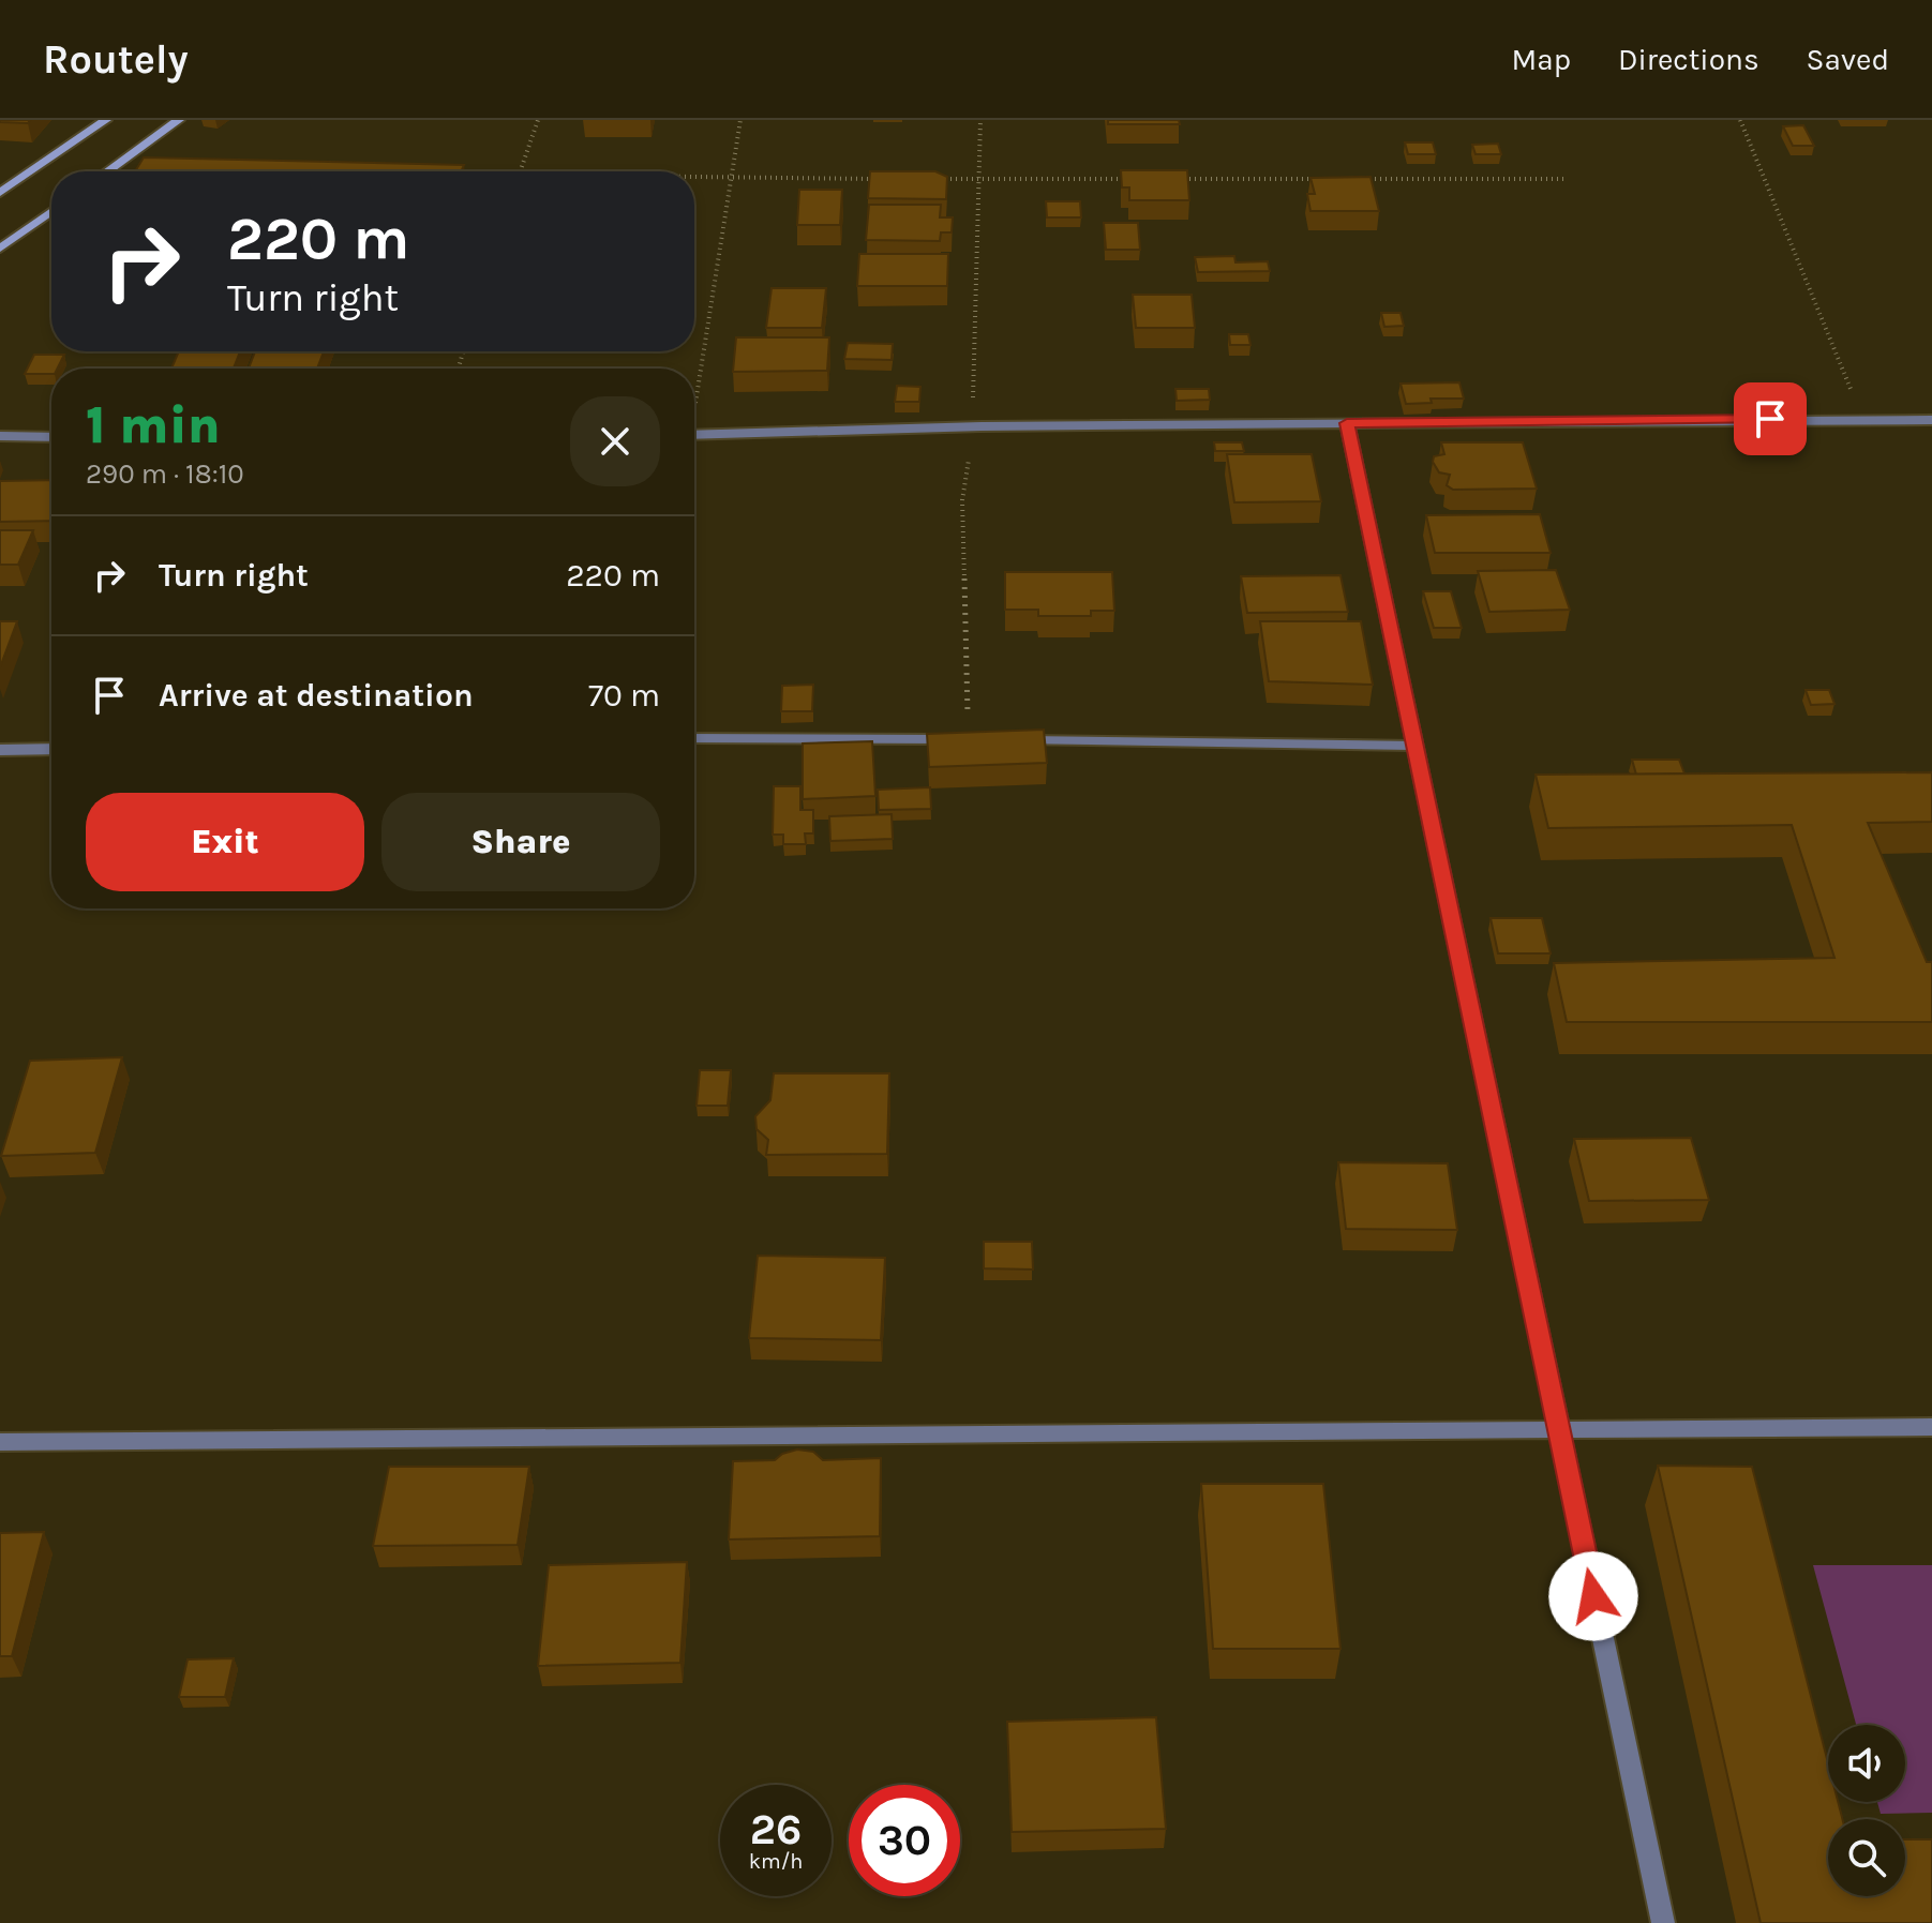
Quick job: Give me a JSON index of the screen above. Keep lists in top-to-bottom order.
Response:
{
  "page": {
    "header": "Routely",
    "nav": ["Map", "Directions", "Saved"],
    "turn": ["220 m", "Turn right"],
    "heading": ["1 min", "290 m · 18:10"],
    "list": [
      {
        "name": "Turn right",
        "value": "220 m"
      },
      {
        "name": "Arrive at destination",
        "value": "70 m"
      }
    ],
    "buttons": ["Exit", "Share"],
    "speed": "26 km/h",
    "limit": "30"
  }
}
